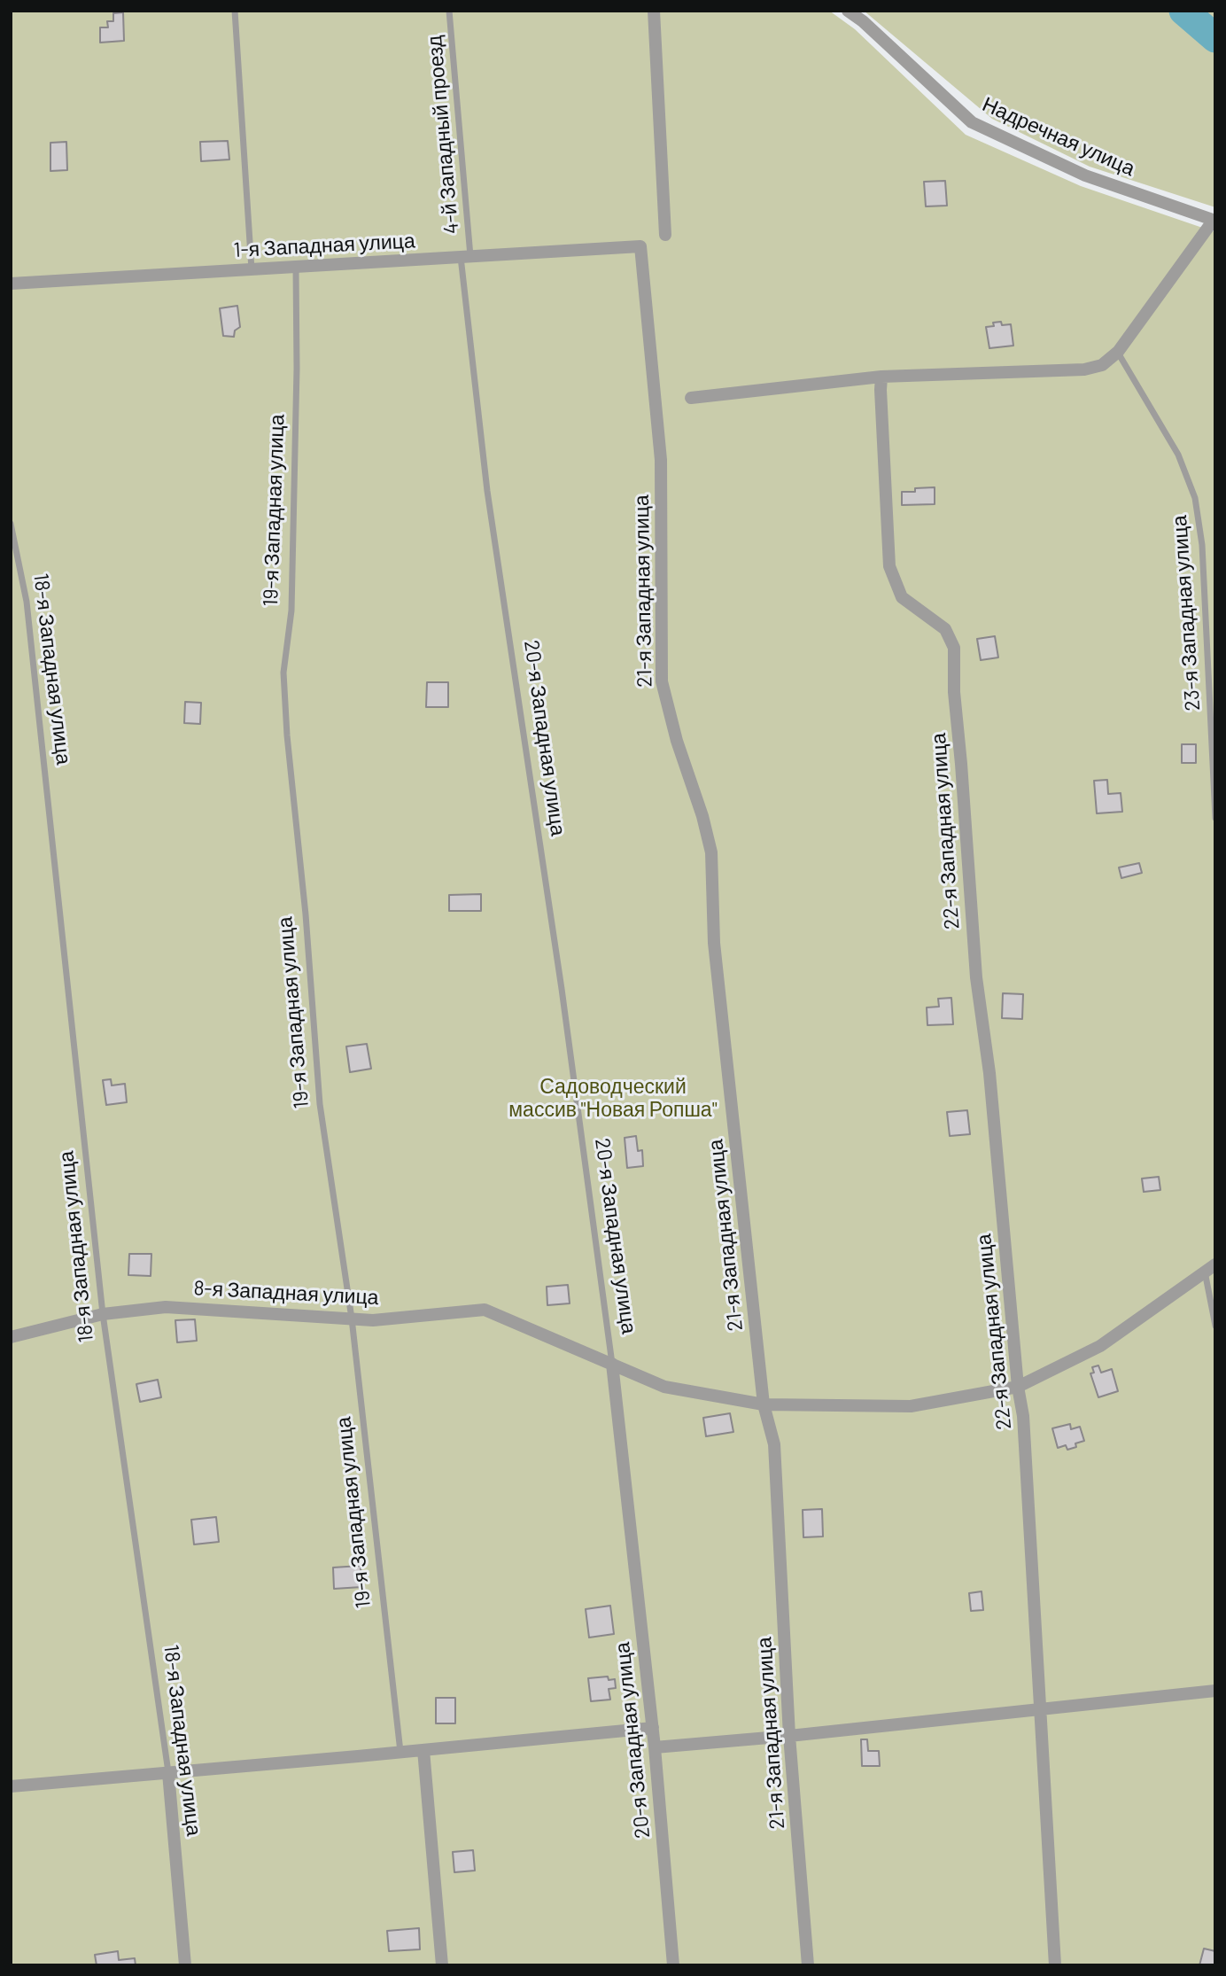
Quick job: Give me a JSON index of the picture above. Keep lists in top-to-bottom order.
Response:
{
  "streets": {
    "street": [
      "Надречная улица",
      "1-я Западная улица",
      "21-я Западная улица",
      "18-я Западная улица",
      "20-я Западная улица",
      "22-я Западная улица",
      "8-я Западная улица"
    ],
    "lane": ["4-й Западный проезд", "19-я Западная улица", "23-я Западная улица"]
  },
  "crossings": [
    ["4-й Западный проезд", "1-я Западная улица"],
    ["4-й Западный проезд", "20-я Западная улица"],
    ["1-я Западная улица", "19-я Западная улица"],
    ["1-я Западная улица", "21-я Западная улица"],
    ["1-я Западная улица", "20-я Западная улица"],
    ["19-я Западная улица", "8-я Западная улица"],
    ["21-я Западная улица", "8-я Западная улица"],
    ["18-я Западная улица", "8-я Западная улица"],
    ["20-я Западная улица", "8-я Западная улица"],
    ["22-я Западная улица", "8-я Западная улица"]
  ],
  "parks": ["Садоводческий массив \"Новая Ропша\""]
}
